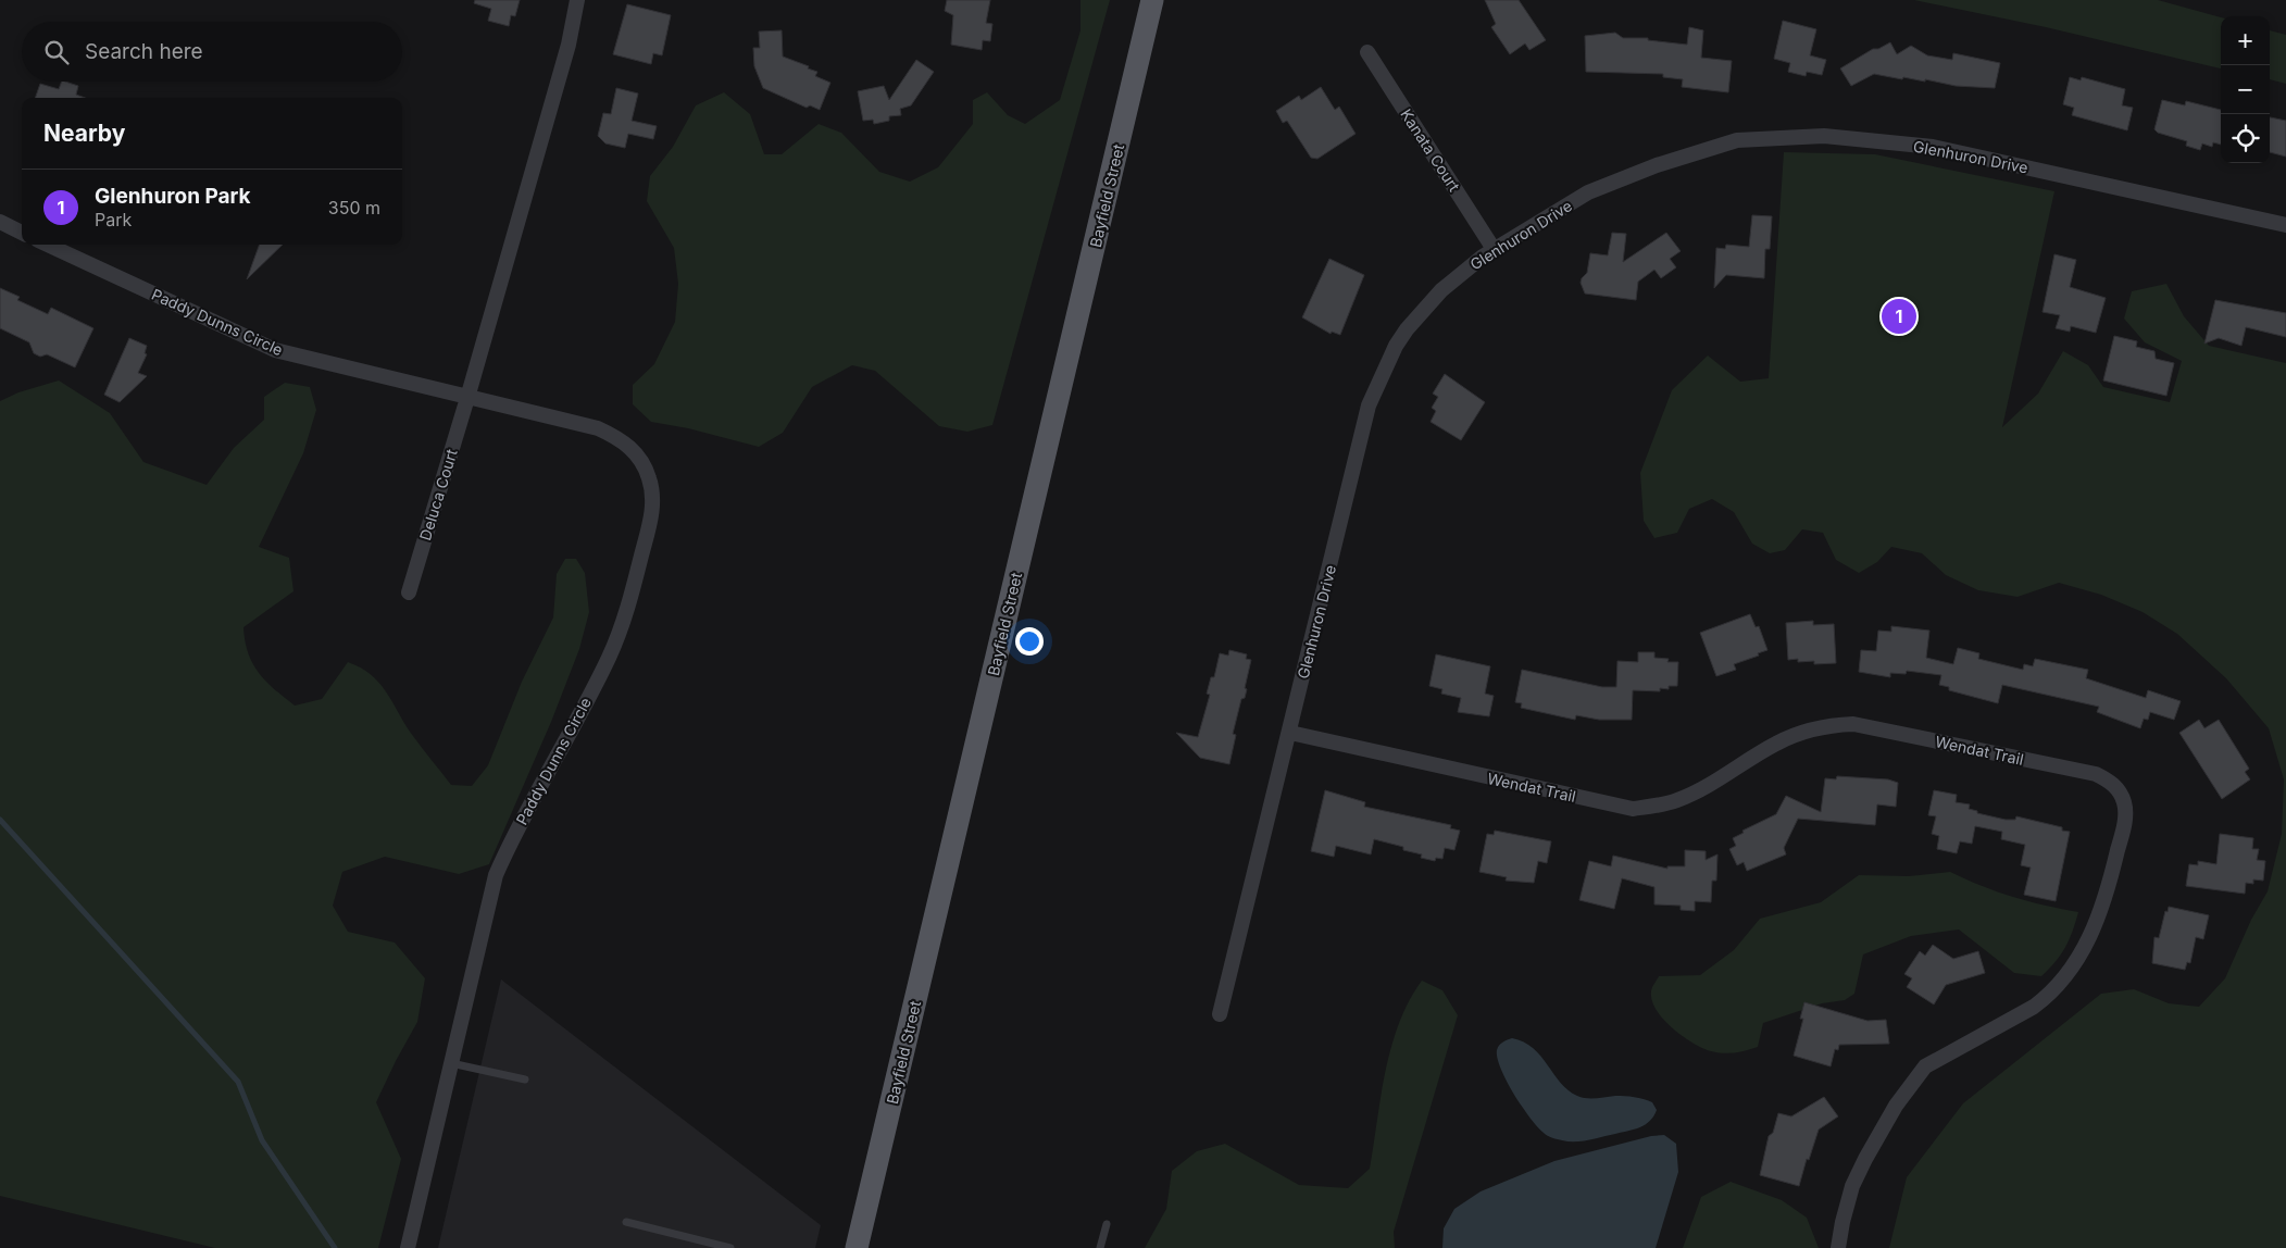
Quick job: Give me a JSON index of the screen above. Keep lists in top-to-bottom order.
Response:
{
  "streets": {
    "main road": ["Bayfield Street"],
    "street": [
      "Kanata Court",
      "Glenhuron Drive",
      "Paddy Dunns Circle",
      "Deluca Court",
      "Wendat Trail"
    ]
  },
  "crossings": [
    ["Kanata Court", "Glenhuron Drive"],
    ["Glenhuron Drive", "Wendat Trail"],
    ["Paddy Dunns Circle", "Deluca Court"]
  ],
  "page": {
    "map_buttons": ["+", "−"],
    "search": "Search here",
    "heading": "Nearby",
    "list": [
      {
        "mark": "1",
        "name": "Glenhuron Park",
        "note": "Park",
        "value": "350 m"
      }
    ],
    "pins": "1"
  }
}
